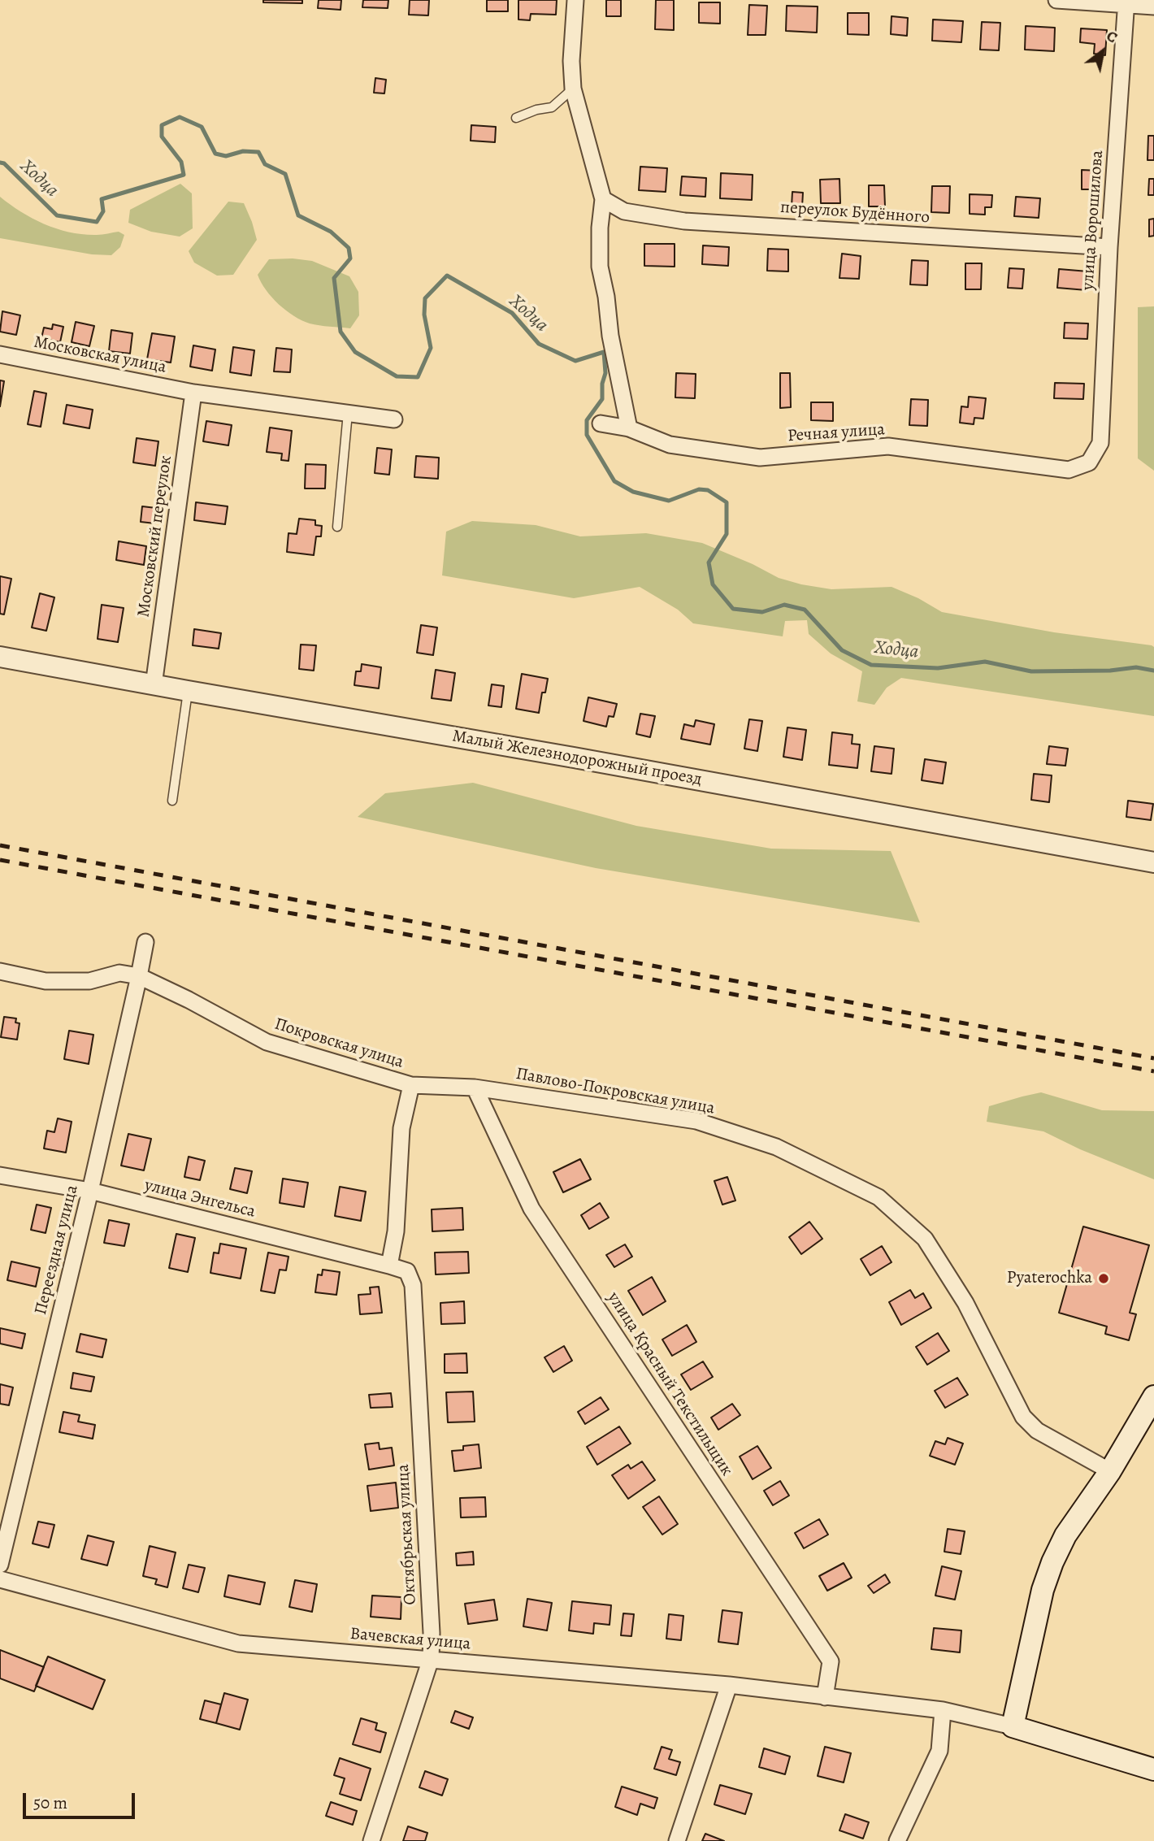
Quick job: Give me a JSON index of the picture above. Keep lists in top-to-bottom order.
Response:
{
  "streets": {
    "street": [
      "переулок Будённого",
      "улица Ворошилова",
      "Московская улица",
      "Речная улица",
      "Московский переулок",
      "Малый Железнодорожный проезд",
      "Покровская улица",
      "Павлово-Покровская улица",
      "улица Энгельса",
      "Переездная улица",
      "улица Красный Текстильщик",
      "Октябрьская улица",
      "Вачевская улица"
    ]
  },
  "crossings": [
    ["переулок Будённого", "улица Ворошилова"],
    ["улица Ворошилова", "Речная улица"],
    ["Московская улица", "Московский переулок"],
    ["Московский переулок", "Малый Железнодорожный проезд"],
    ["Покровская улица", "Павлово-Покровская улица"],
    ["Покровская улица", "Переездная улица"],
    ["Покровская улица", "улица Красный Текстильщик"],
    ["Павлово-Покровская улица", "улица Красный Текстильщик"],
    ["улица Энгельса", "Переездная улица"],
    ["улица Энгельса", "Октябрьская улица"],
    ["улица Красный Текстильщик", "Вачевская улица"],
    ["Октябрьская улица", "Вачевская улица"]
  ],
  "water": ["Ходца"],
  "places": ["Pyaterochka"],
  "scale_bar": "50 m",
  "north": "top right"
}
